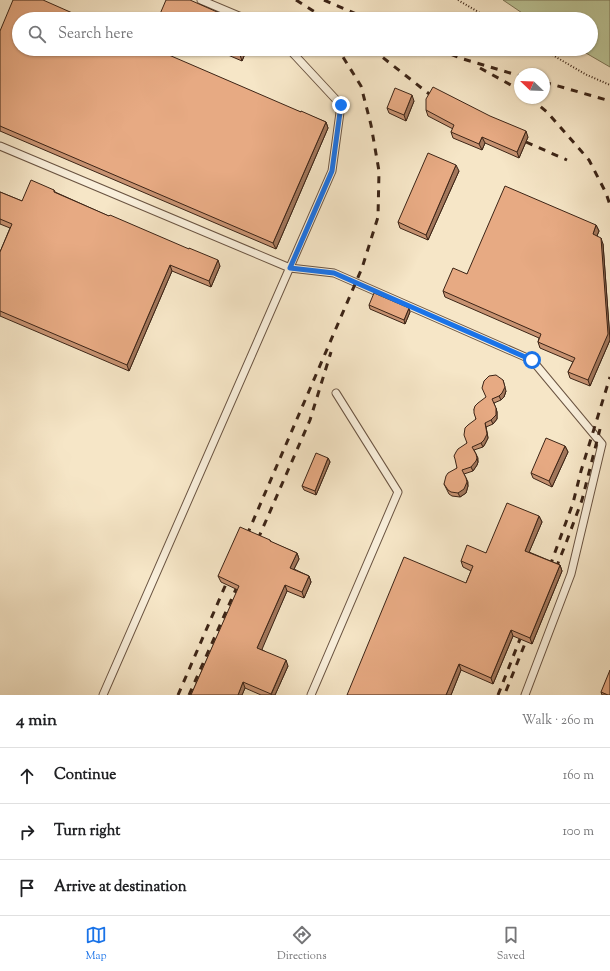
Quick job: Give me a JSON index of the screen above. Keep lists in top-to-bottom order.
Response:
{
  "north": "top left",
  "page": {
    "search": "Search here",
    "heading": ["4 min", "Walk · 260 m"],
    "list": [
      ["Continue", "160 m"],
      ["Turn right", "100 m"],
      "Arrive at destination"
    ],
    "nav": ["Map", "Directions", "Saved"]
  }
}
